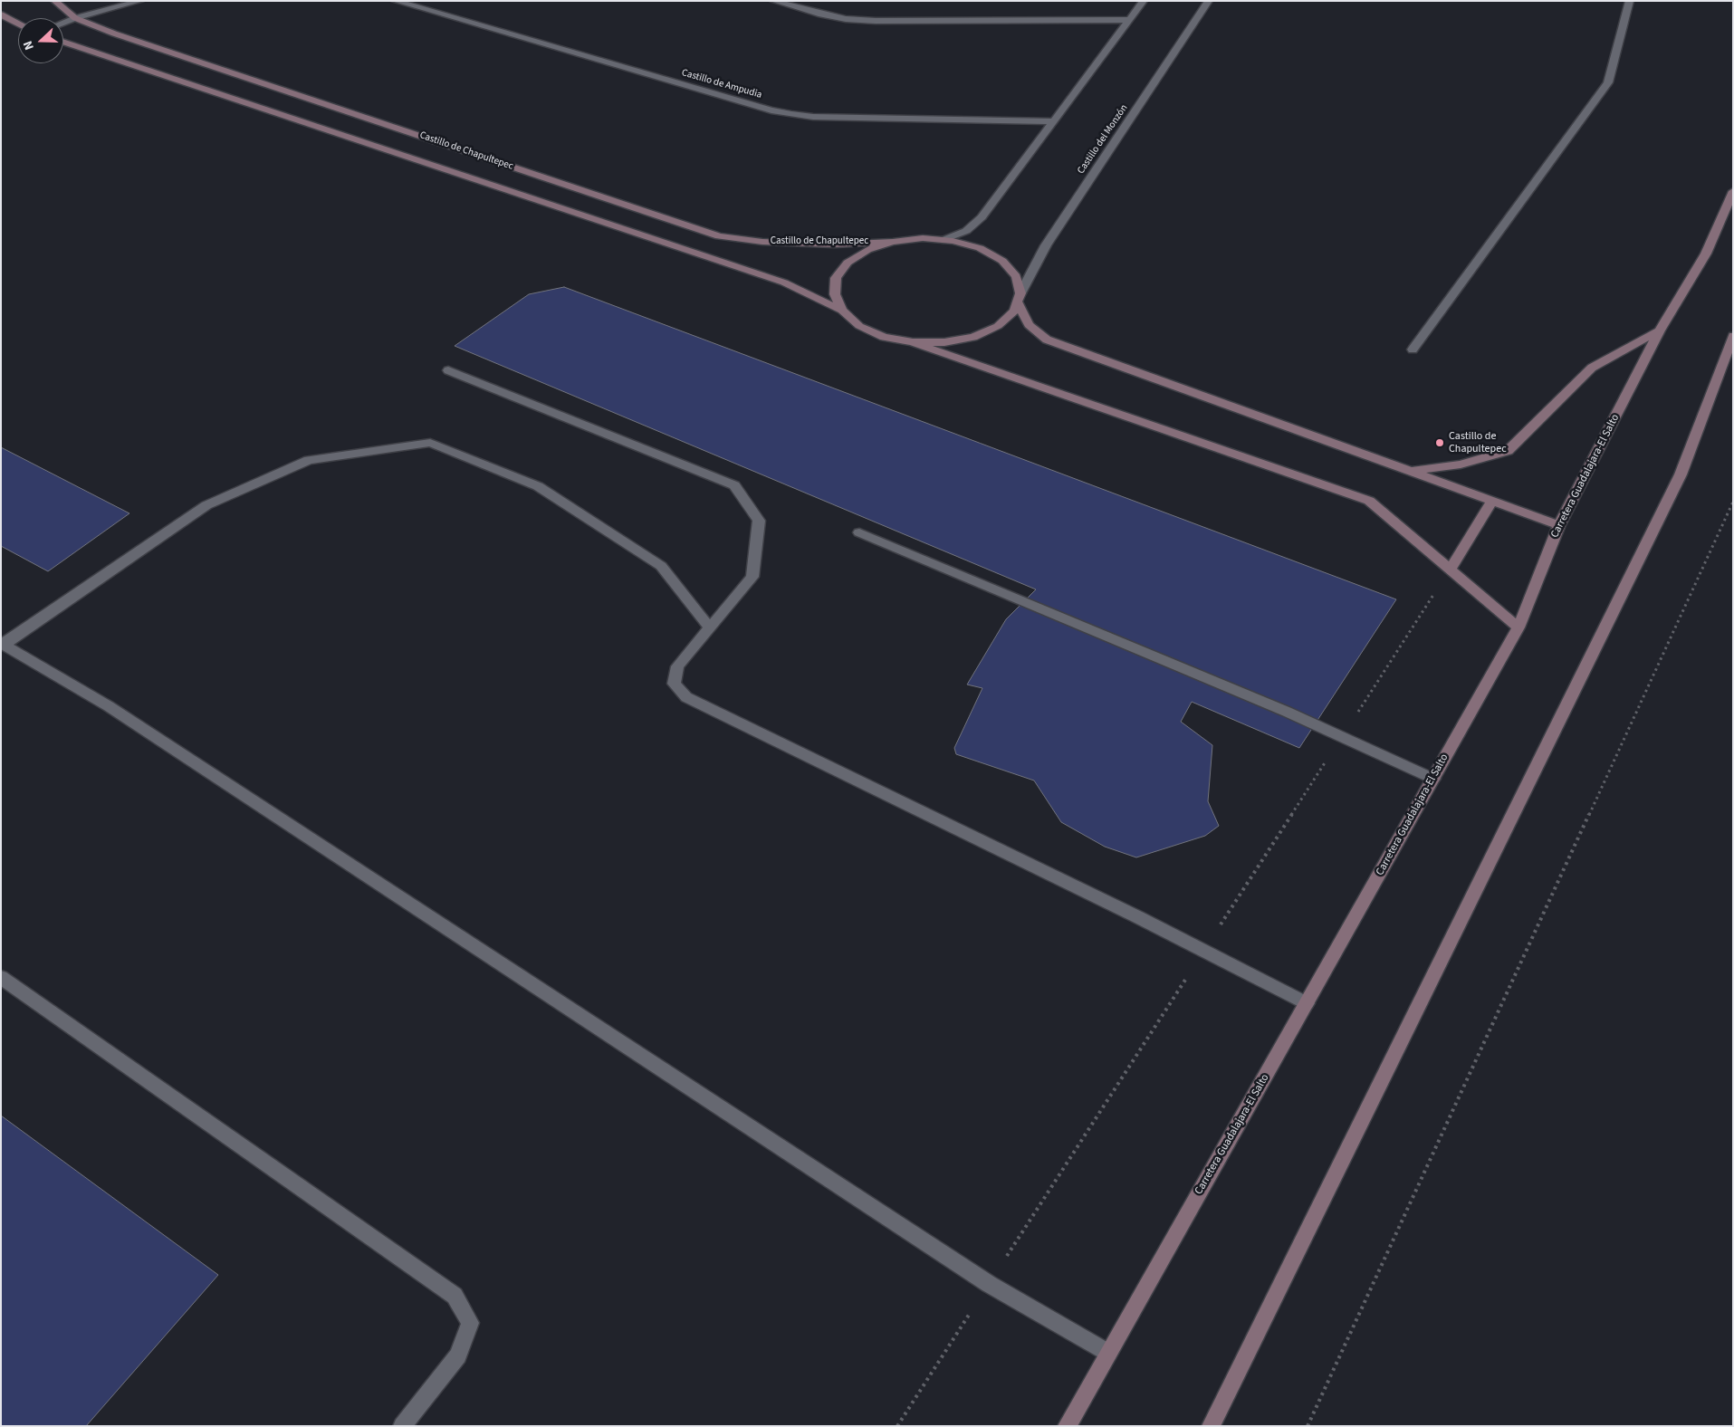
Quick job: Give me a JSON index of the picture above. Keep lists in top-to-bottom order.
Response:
{
  "streets": {
    "street": [
      "Castillo de Ampudia",
      "Castillo del Monzón",
      "Castillo de Chapultepec",
      "Carretera Guadalajara-El Salto"
    ]
  },
  "crossings": [
    ["Castillo del Monzón", "Castillo de Chapultepec"]
  ],
  "places": ["Castillo de Chapultepec"],
  "north": "left"
}
